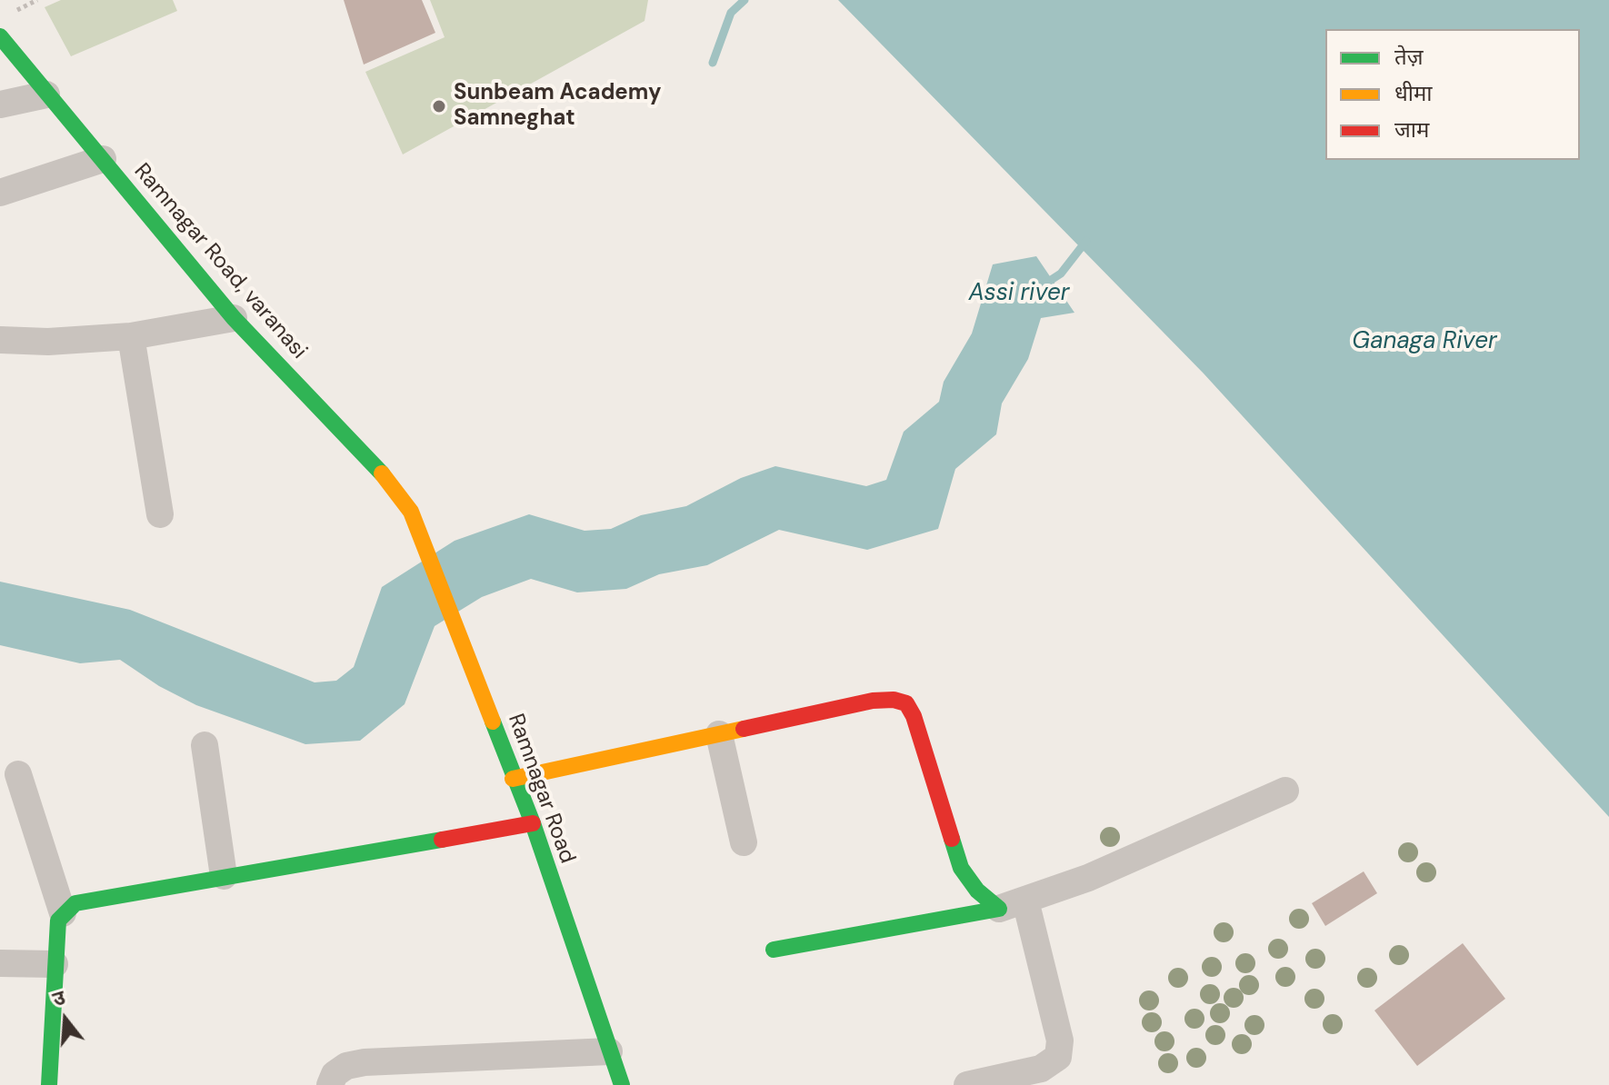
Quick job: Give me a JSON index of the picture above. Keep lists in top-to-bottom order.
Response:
{
  "streets": {
    "street": ["Ramnagar Road, varanasi", "Ramnagar Road"]
  },
  "crossings": [
    ["Ramnagar Road, varanasi", "Ramnagar Road"]
  ],
  "water": ["Assi river", "Ganaga River"],
  "places": ["Sunbeam Academy Samneghat"],
  "legend": ["तेज़", "धीमा", "जाम"],
  "north": "top"
}
